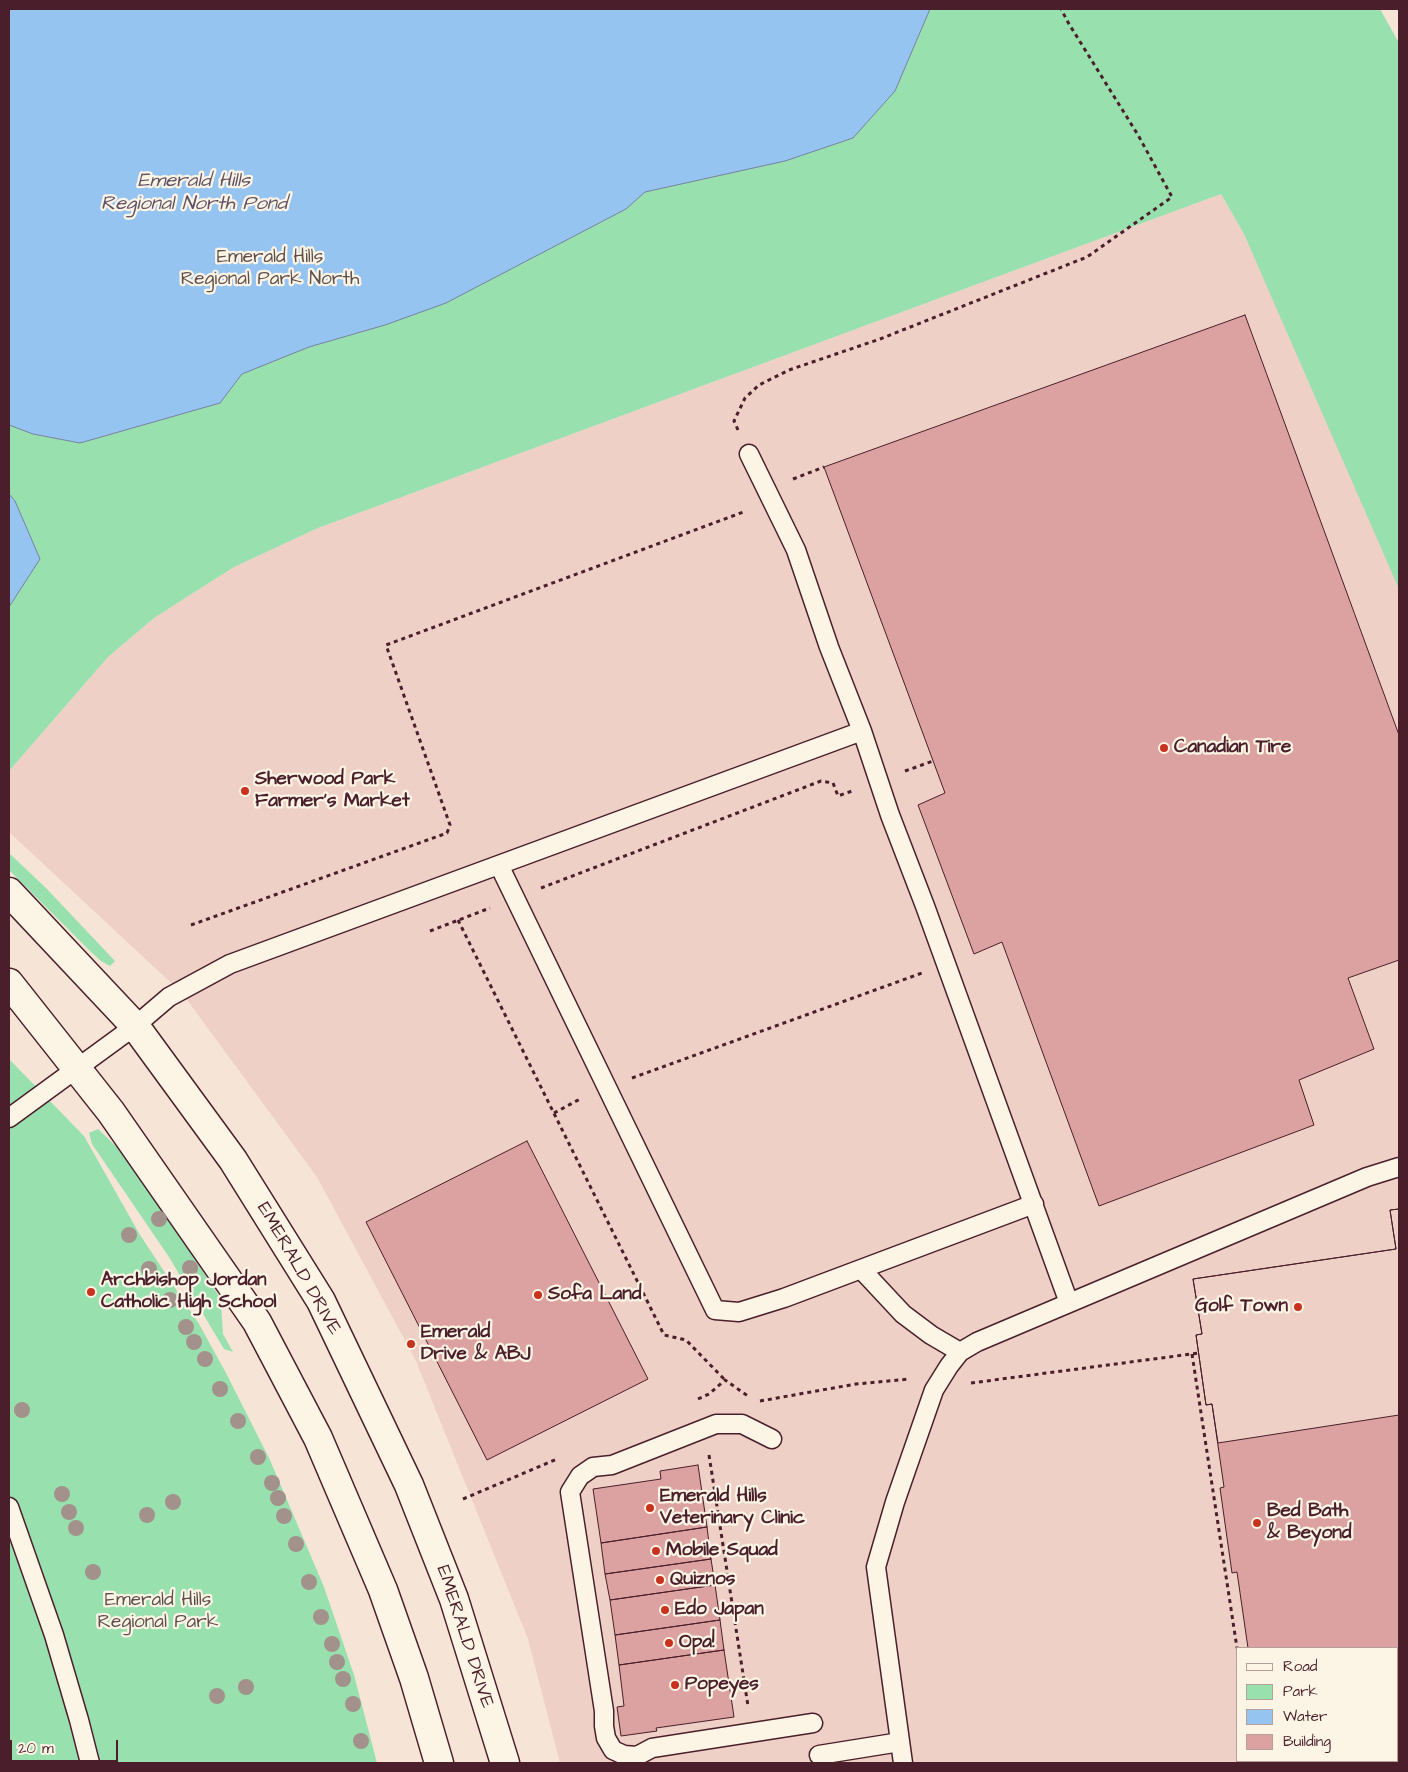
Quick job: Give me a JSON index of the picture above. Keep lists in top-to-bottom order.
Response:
{
  "streets": {
    "street": ["EMERALD DRIVE"]
  },
  "water": ["Emerald Hills Regional North Pond"],
  "parks": ["Emerald Hills Regional Park North", "Emerald Hills Regional Park"],
  "places": [
    "Canadian Tire",
    "Sherwood Park Farmer's Market",
    "Archbishop Jordan Catholic High School",
    "Sofa Land",
    "Golf Town",
    "Emerald Drive & ABJ",
    "Emerald Hills Veterinary Clinic",
    "Bed Bath & Beyond",
    "Mobile Squad",
    "Quiznos",
    "Edo Japan",
    "Opa!",
    "Popeyes"
  ],
  "legend": [
    "Road",
    "Park",
    "Water",
    "Building"
  ],
  "scale_bar": "20 m"
}
